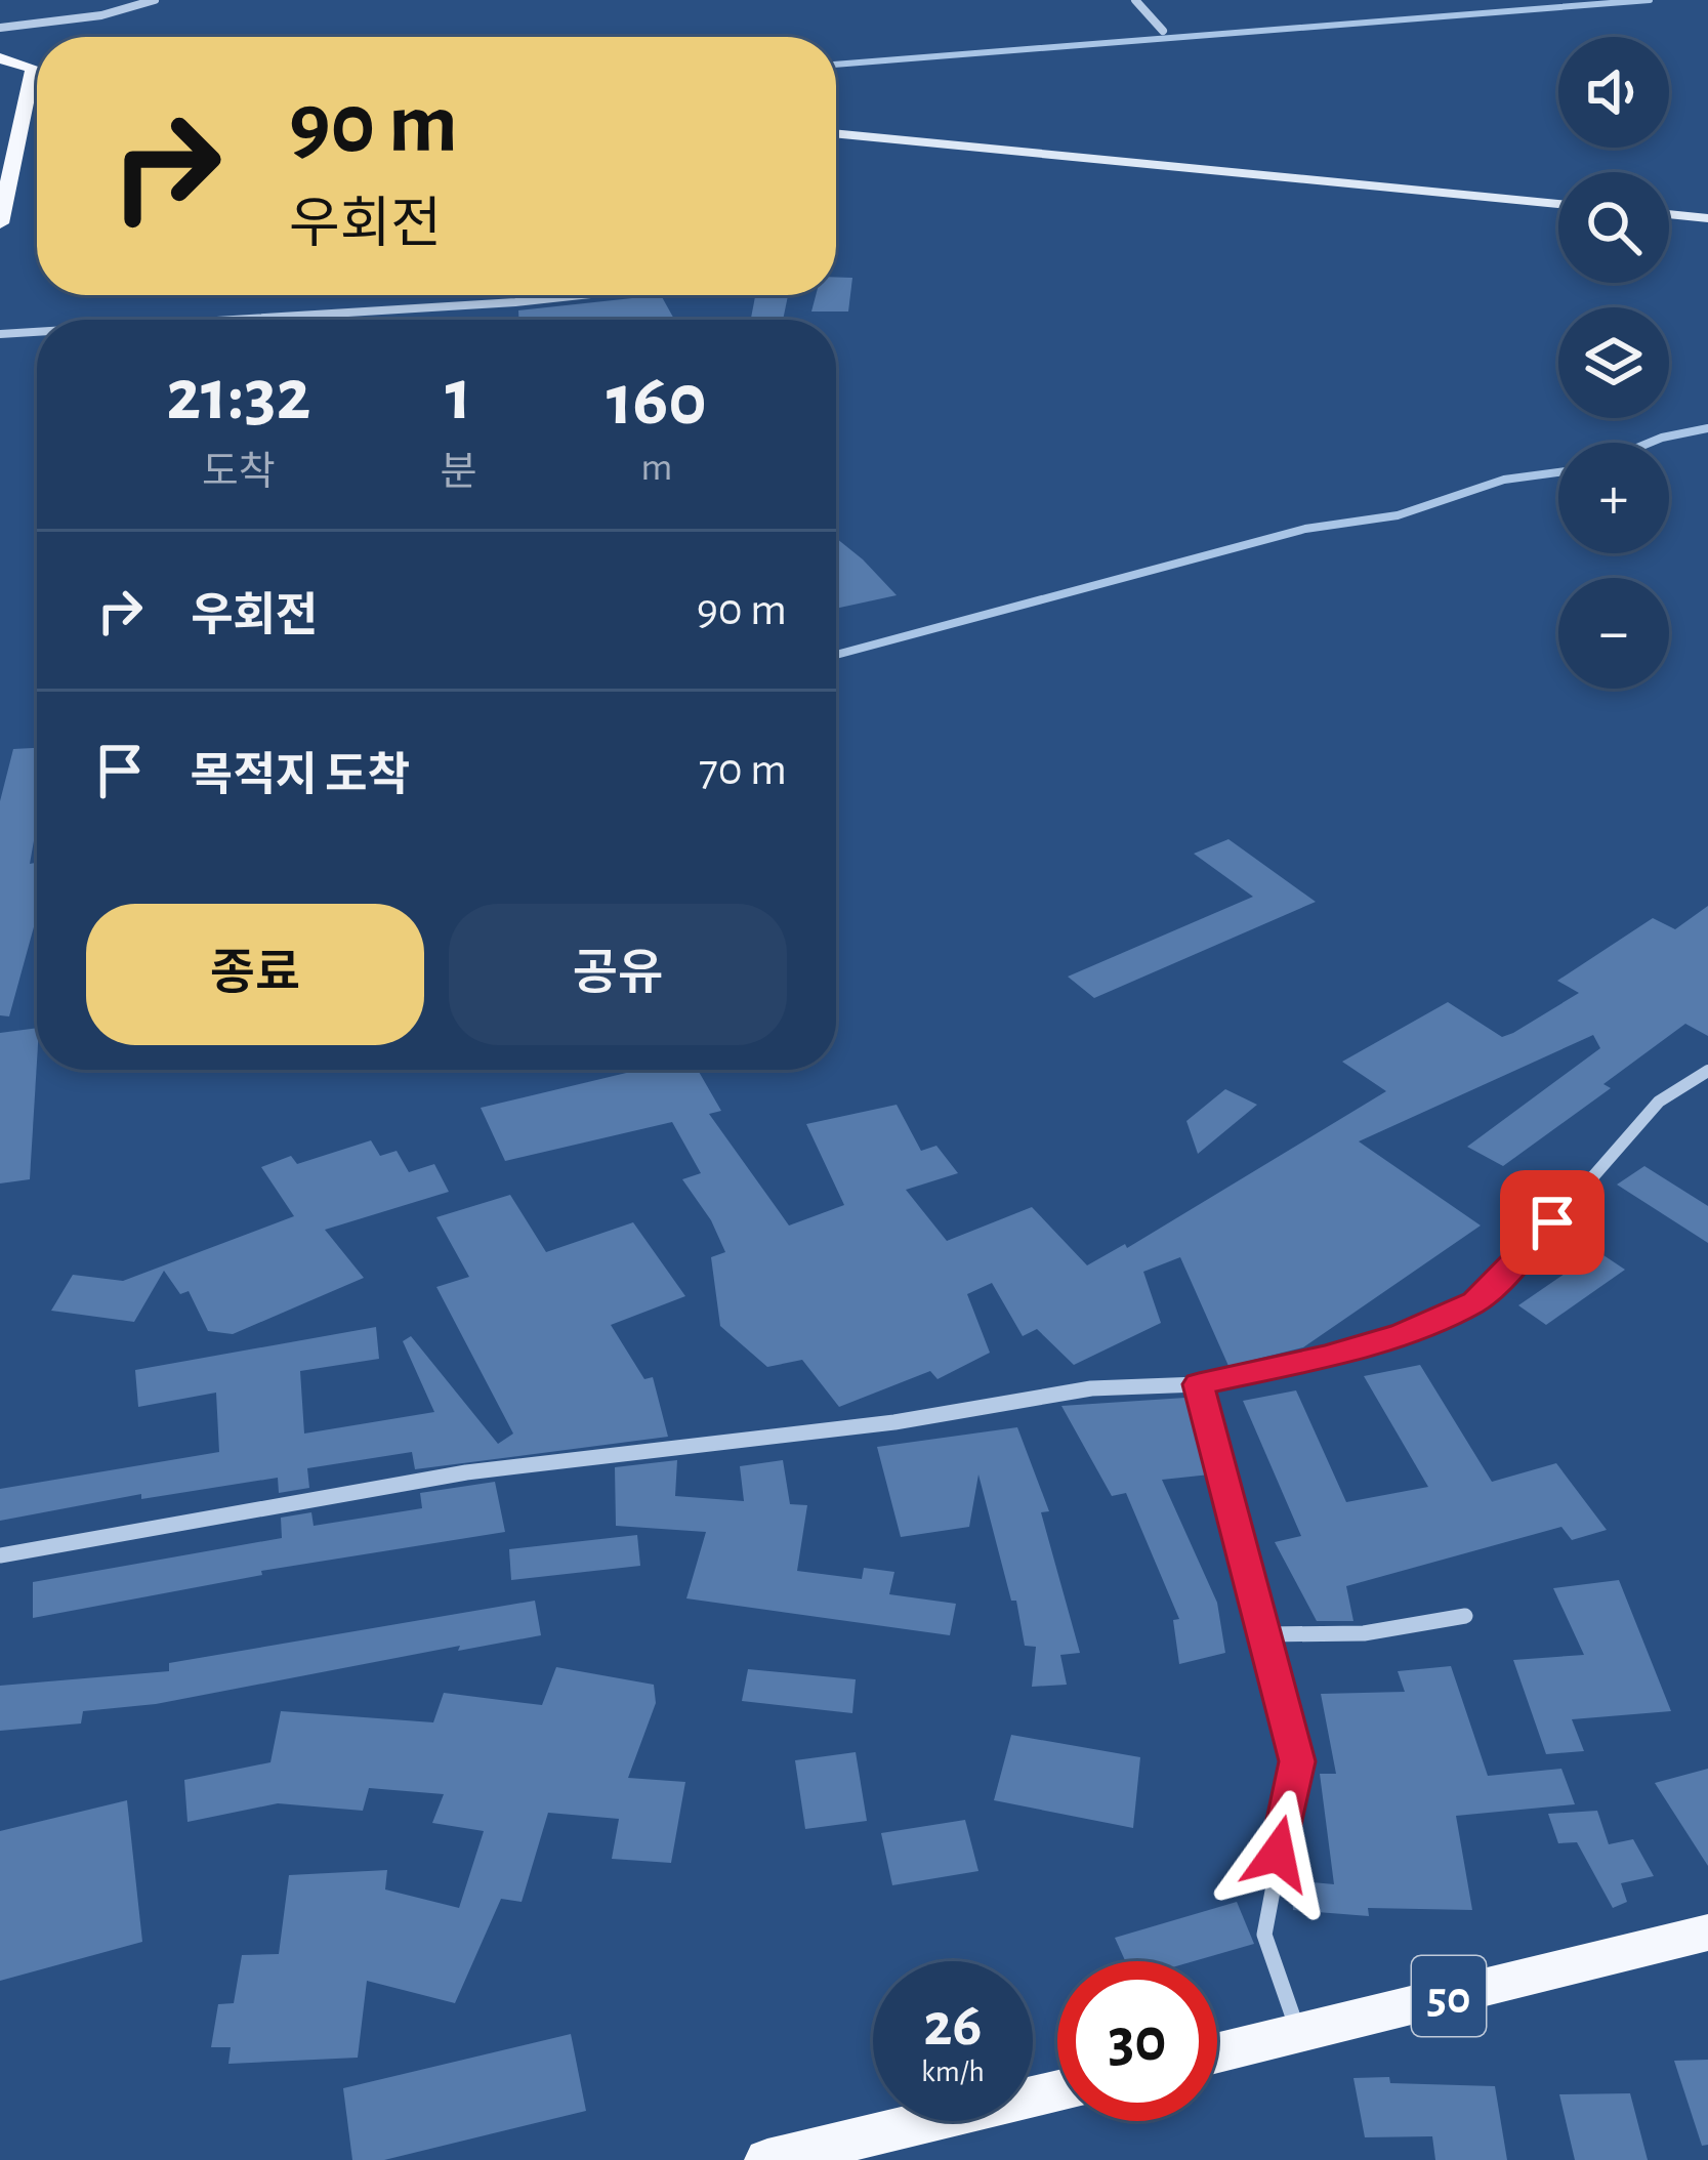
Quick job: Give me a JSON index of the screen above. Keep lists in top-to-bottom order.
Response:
{
  "streets": {
    "main road": ["50"]
  },
  "page": {
    "map_buttons": ["+", "−"],
    "turn": ["90 m", "우회전"],
    "eta": [
      "21:32",
      "도착",
      "1",
      "분",
      "160",
      "m"
    ],
    "list": [
      {
        "name": "우회전",
        "value": "90 m"
      },
      {
        "name": "목적지 도착",
        "value": "70 m"
      }
    ],
    "buttons": ["종료", "공유"],
    "speed": "26 km/h",
    "limit": "30"
  }
}
